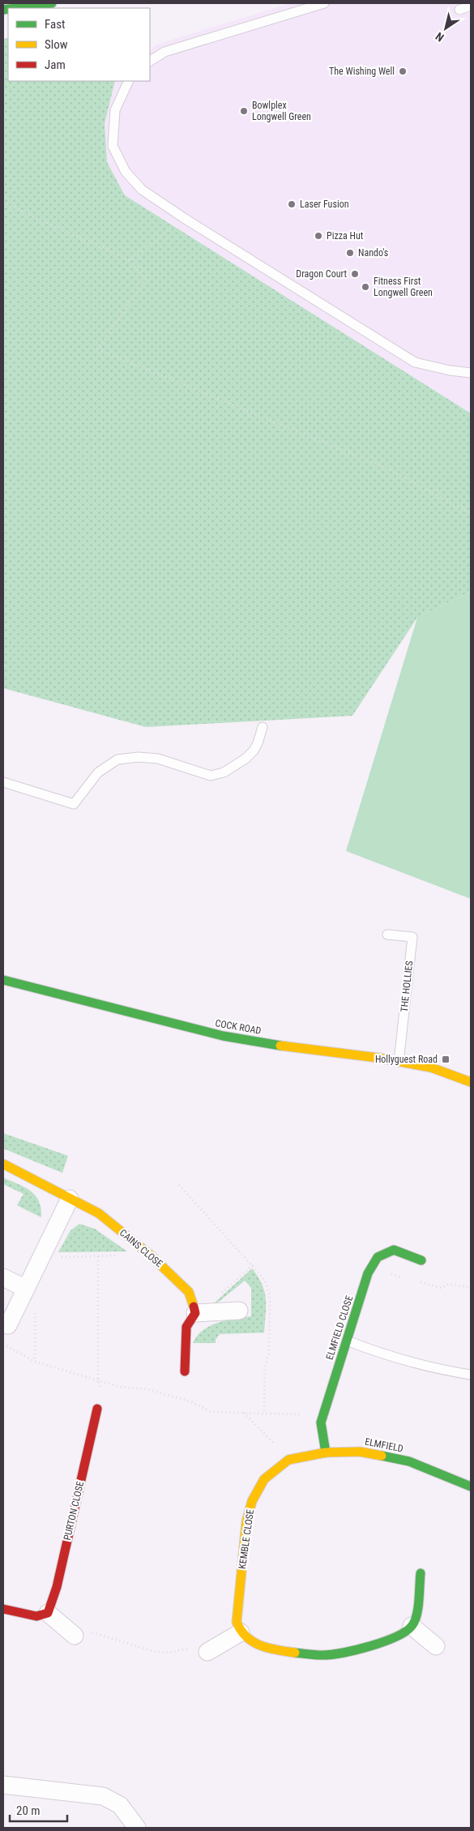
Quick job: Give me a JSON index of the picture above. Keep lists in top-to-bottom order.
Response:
{
  "streets": {
    "main road": [
      "COCK ROAD",
      "CAINS CLOSE",
      "ELMFIELD CLOSE",
      "ELMFIELD",
      "PURTON CLOSE",
      "KEMBLE CLOSE"
    ],
    "lane": ["THE HOLLIES"]
  },
  "crossings": [
    ["THE HOLLIES", "COCK ROAD"],
    ["ELMFIELD CLOSE", "ELMFIELD"],
    ["ELMFIELD", "KEMBLE CLOSE"]
  ],
  "places": {
    "other": [
      "The Wishing Well",
      "Bowlplex Longwell Green",
      "Laser Fusion",
      "Pizza Hut",
      "Nando's",
      "Dragon Court",
      "Fitness First Longwell Green"
    ],
    "transit": ["Hollyguest Road"]
  },
  "legend": ["Fast", "Slow", "Jam"],
  "scale_bar": "20 m",
  "north": "bottom left"
}
